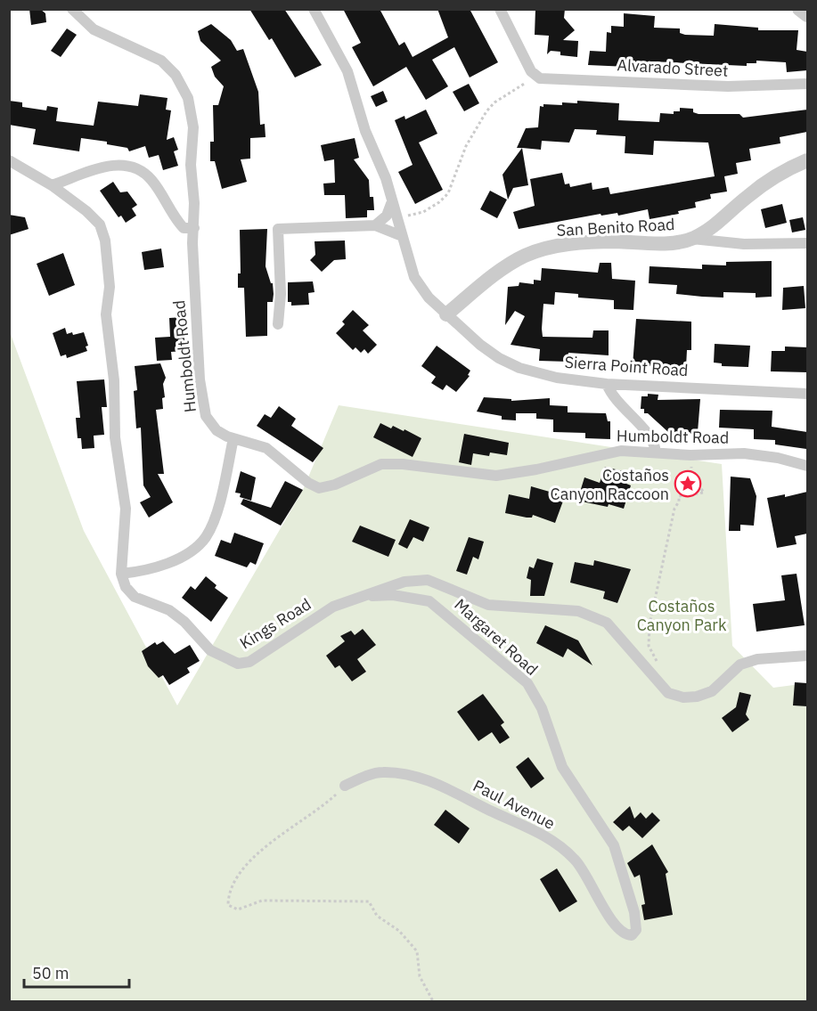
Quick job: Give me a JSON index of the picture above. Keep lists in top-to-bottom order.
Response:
{
  "streets": {
    "street": [
      "Alvarado Street",
      "San Benito Road",
      "Humboldt Road",
      "Sierra Point Road",
      "Kings Road",
      "Margaret Road",
      "Paul Avenue"
    ]
  },
  "crossings": [
    ["San Benito Road", "Sierra Point Road"],
    ["Kings Road", "Margaret Road"],
    ["Margaret Road", "Paul Avenue"]
  ],
  "parks": ["Costaños Canyon Park"],
  "places": {
    "place": ["Costaños Canyon Raccoon"]
  },
  "scale_bar": "50 m"
}
